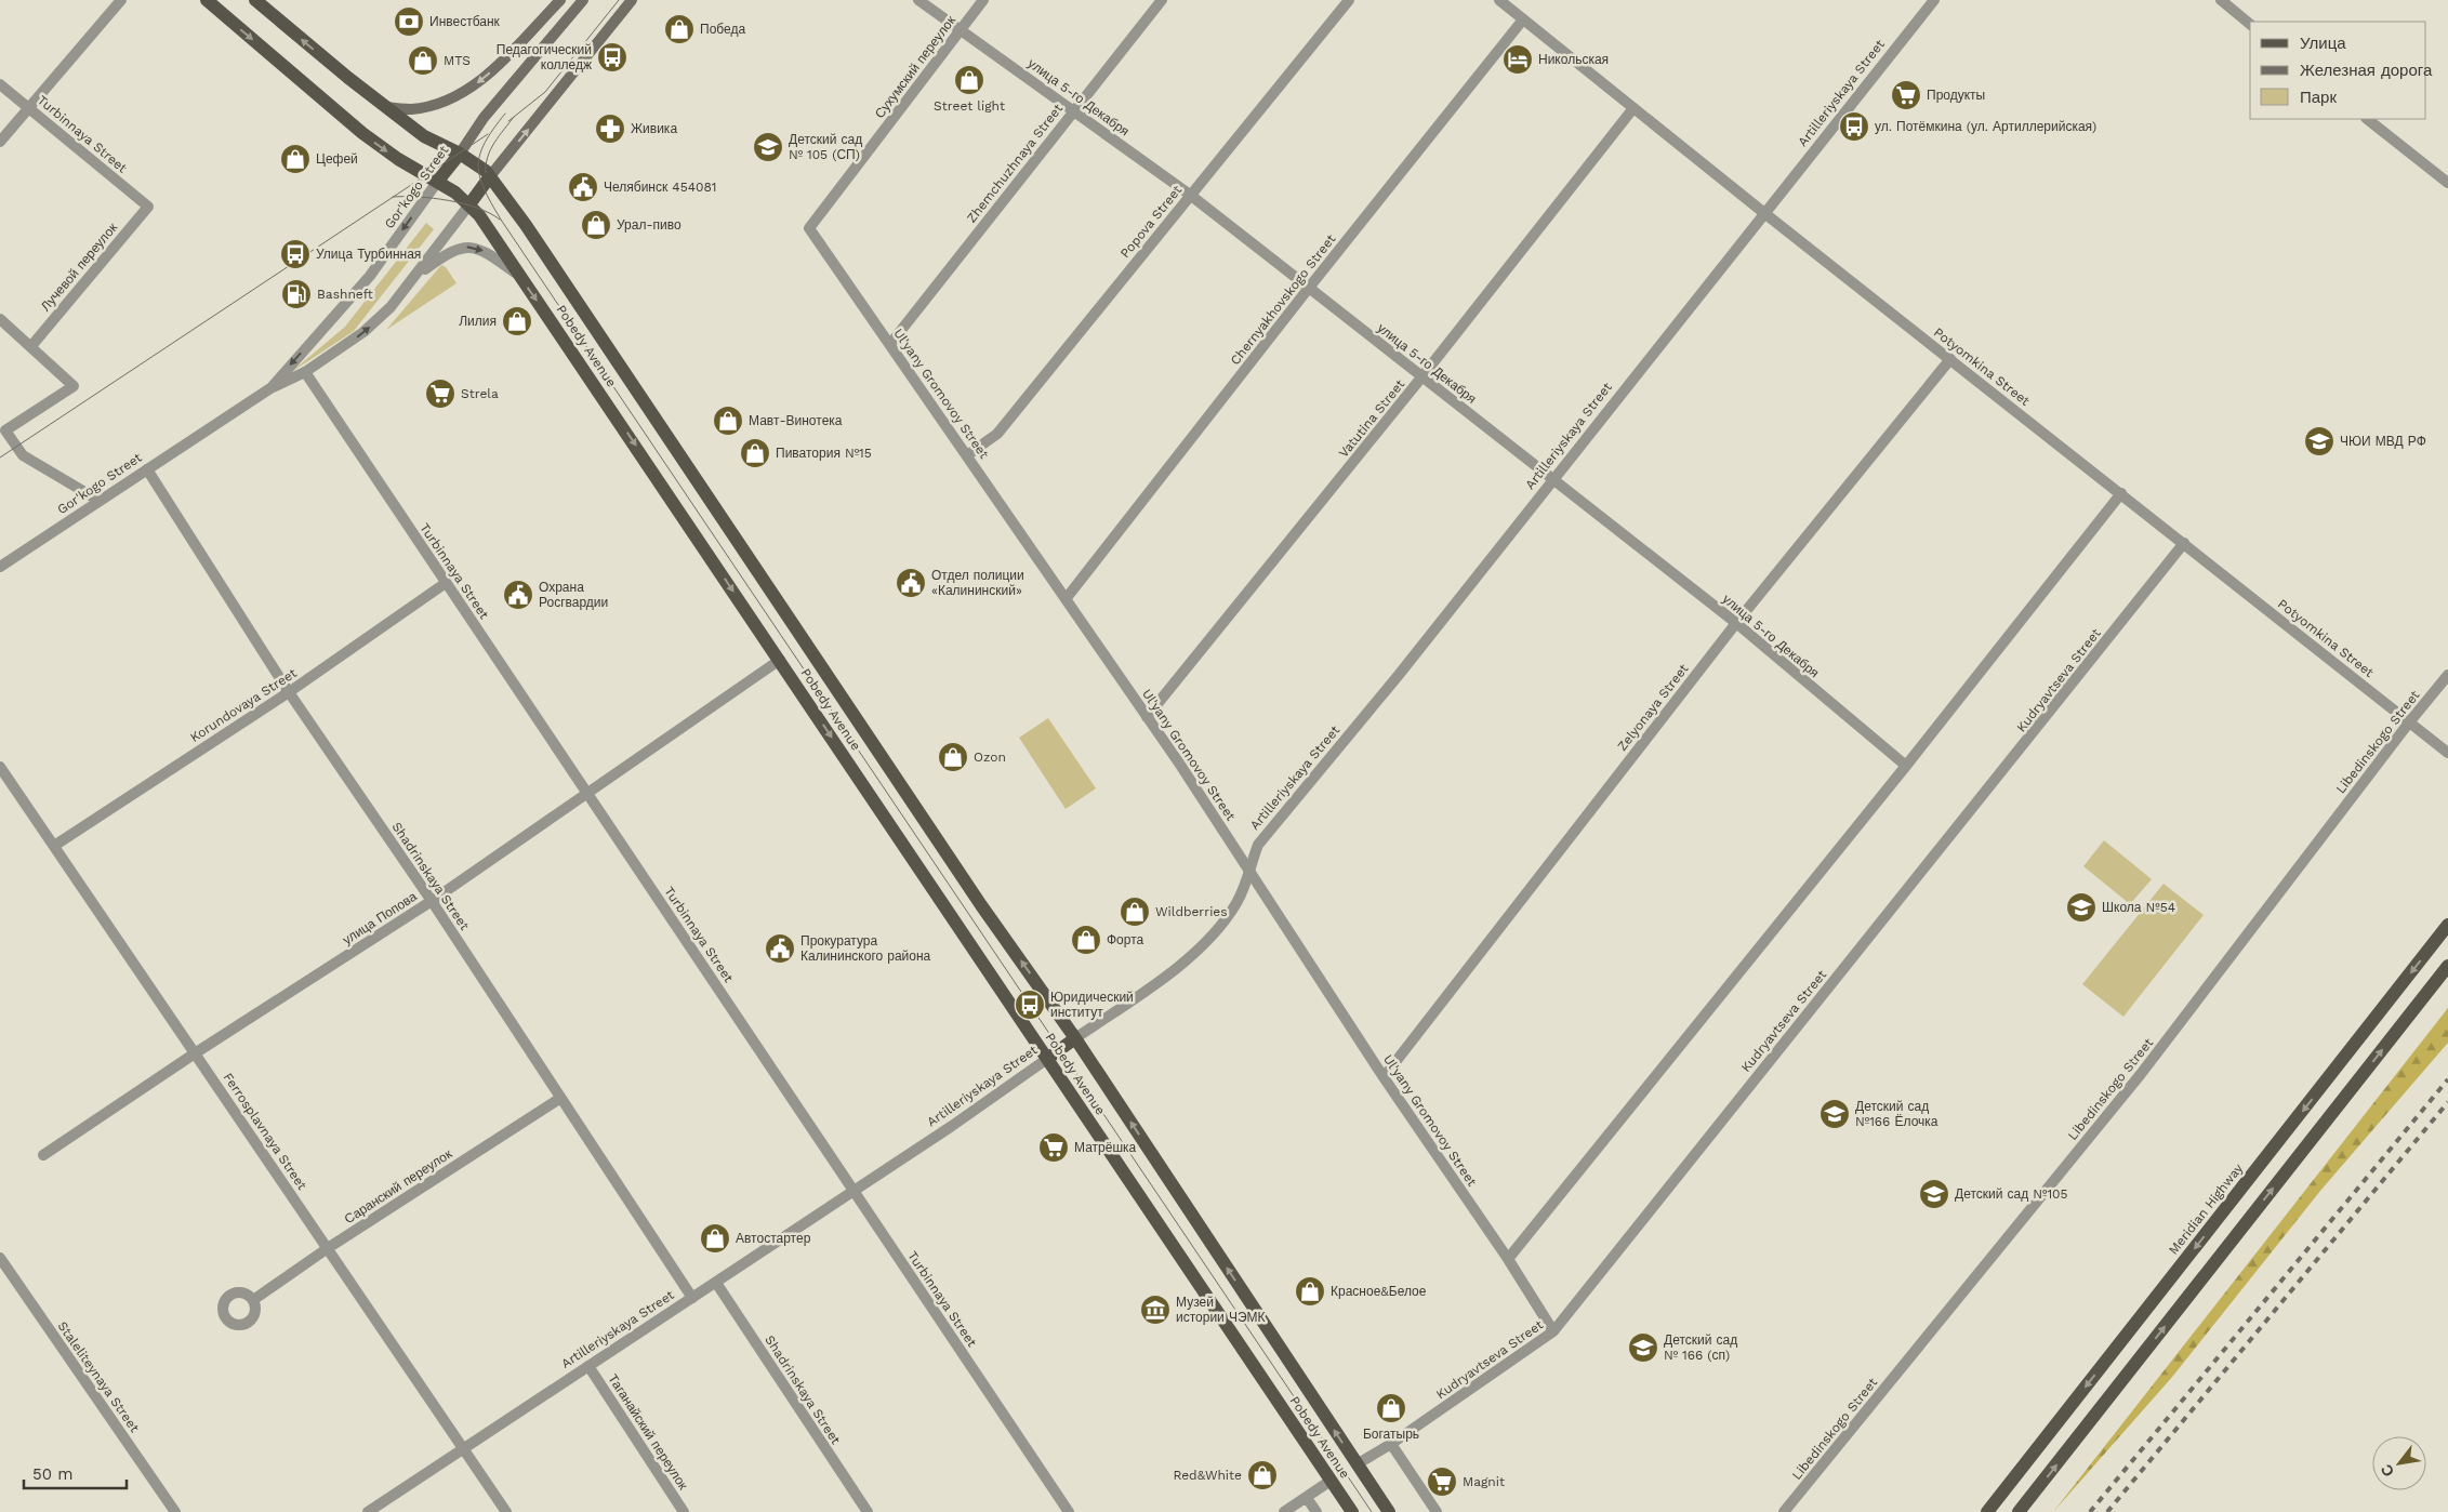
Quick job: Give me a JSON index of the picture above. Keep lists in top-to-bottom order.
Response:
{
  "streets": {
    "main road": [
      "Artilleriyskaya Street",
      "Gor'kogo Street",
      "Pobedy Avenue",
      "Meridian Highway"
    ],
    "street": [
      "Сухумский переулок",
      "улица 5-го Декабря",
      "Turbinnaya Street",
      "Zhemchuzhnaya Street",
      "Popova Street",
      "Лучевой переулок",
      "Chernyakhovskogo Street",
      "Potyomkina Street",
      "Ul'yany Gromovoy Street",
      "Vatutina Street",
      "Kudryavtseva Street",
      "Korundovaya Street",
      "Zelyonaya Street",
      "Libedinskogo Street",
      "Shadrinskaya Street",
      "улица Попова",
      "Ferrosplavnaya Street",
      "Саранский переулок",
      "Staleliteynaya Street",
      "Таганайский переулок"
    ]
  },
  "crossings": [
    ["Сухумский переулок", "улица 5-го Декабря"],
    ["Сухумский переулок", "Ul'yany Gromovoy Street"],
    ["Artilleriyskaya Street", "улица 5-го Декабря"],
    ["Artilleriyskaya Street", "Turbinnaya Street"],
    ["Artilleriyskaya Street", "Pobedy Avenue"],
    ["Artilleriyskaya Street", "Potyomkina Street"],
    ["Artilleriyskaya Street", "Ul'yany Gromovoy Street"],
    ["Artilleriyskaya Street", "Shadrinskaya Street"],
    ["Artilleriyskaya Street", "Ferrosplavnaya Street"],
    ["Artilleriyskaya Street", "Таганайский переулок"],
    ["улица 5-го Декабря", "Zhemchuzhnaya Street"],
    ["улица 5-го Декабря", "Popova Street"],
    ["улица 5-го Декабря", "Chernyakhovskogo Street"],
    ["улица 5-го Декабря", "Vatutina Street"],
    ["улица 5-го Декабря", "Zelyonaya Street"],
    ["Turbinnaya Street", "Gor'kogo Street"],
    ["Turbinnaya Street", "Лучевой переулок"],
    ["Turbinnaya Street", "Korundovaya Street"],
    ["Turbinnaya Street", "улица Попова"],
    ["Zhemchuzhnaya Street", "Ul'yany Gromovoy Street"],
    ["Gor'kogo Street", "Pobedy Avenue"],
    ["Gor'kogo Street", "Shadrinskaya Street"],
    ["Popova Street", "Ul'yany Gromovoy Street"],
    ["Chernyakhovskogo Street", "Potyomkina Street"],
    ["Chernyakhovskogo Street", "Ul'yany Gromovoy Street"],
    ["Pobedy Avenue", "Kudryavtseva Street"],
    ["Pobedy Avenue", "улица Попова"],
    ["Potyomkina Street", "Vatutina Street"],
    ["Potyomkina Street", "Kudryavtseva Street"],
    ["Potyomkina Street", "Zelyonaya Street"],
    ["Potyomkina Street", "Libedinskogo Street"],
    ["Ul'yany Gromovoy Street", "Vatutina Street"],
    ["Ul'yany Gromovoy Street", "Kudryavtseva Street"],
    ["Ul'yany Gromovoy Street", "Zelyonaya Street"],
    ["Korundovaya Street", "Shadrinskaya Street"],
    ["Korundovaya Street", "Ferrosplavnaya Street"],
    ["Shadrinskaya Street", "улица Попова"],
    ["Shadrinskaya Street", "Саранский переулок"],
    ["улица Попова", "Ferrosplavnaya Street"],
    ["Ferrosplavnaya Street", "Саранский переулок"]
  ],
  "places": {
    "bank": ["Инвестбанк"],
    "shop": [
      "Победа",
      "MTS",
      "Street light",
      "Цефей",
      "Урал-пиво",
      "Лилия",
      "Мавт-Винотека",
      "Пиватория №15",
      "Ozon",
      "Wildberries",
      "Форта",
      "Автостартер",
      "Красное&Белое",
      "Богатырь",
      "Red&White"
    ],
    "bus stop": [
      "Педагогический колледж",
      "ул. Потёмкина (ул. Артиллерийская)",
      "Улица Турбинная",
      "Юридический институт"
    ],
    "hotel": ["Никольская"],
    "supermarket": [
      "Продукты",
      "Strela",
      "Матрёшка",
      "Magnit"
    ],
    "pharmacy": ["Живика"],
    "school or university": [
      "Детский сад № 105 (СП)",
      "ЧЮИ МВД РФ",
      "Школа №54",
      "Детский сад №166 Ёлочка",
      "Детский сад №105",
      "Детский сад № 166 (сп)"
    ],
    "public building": [
      "Челябинск 454081",
      "Отдел полиции «Калининский»",
      "Охрана Росгвардии",
      "Прокуратура Калининского района"
    ],
    "fuel station": ["Bashneft"],
    "museum": ["Музей истории ЧЭМК"]
  },
  "legend": ["Улица", "Железная дорога", "Парк"],
  "scale_bar": "50 m",
  "north": "bottom left"
}
